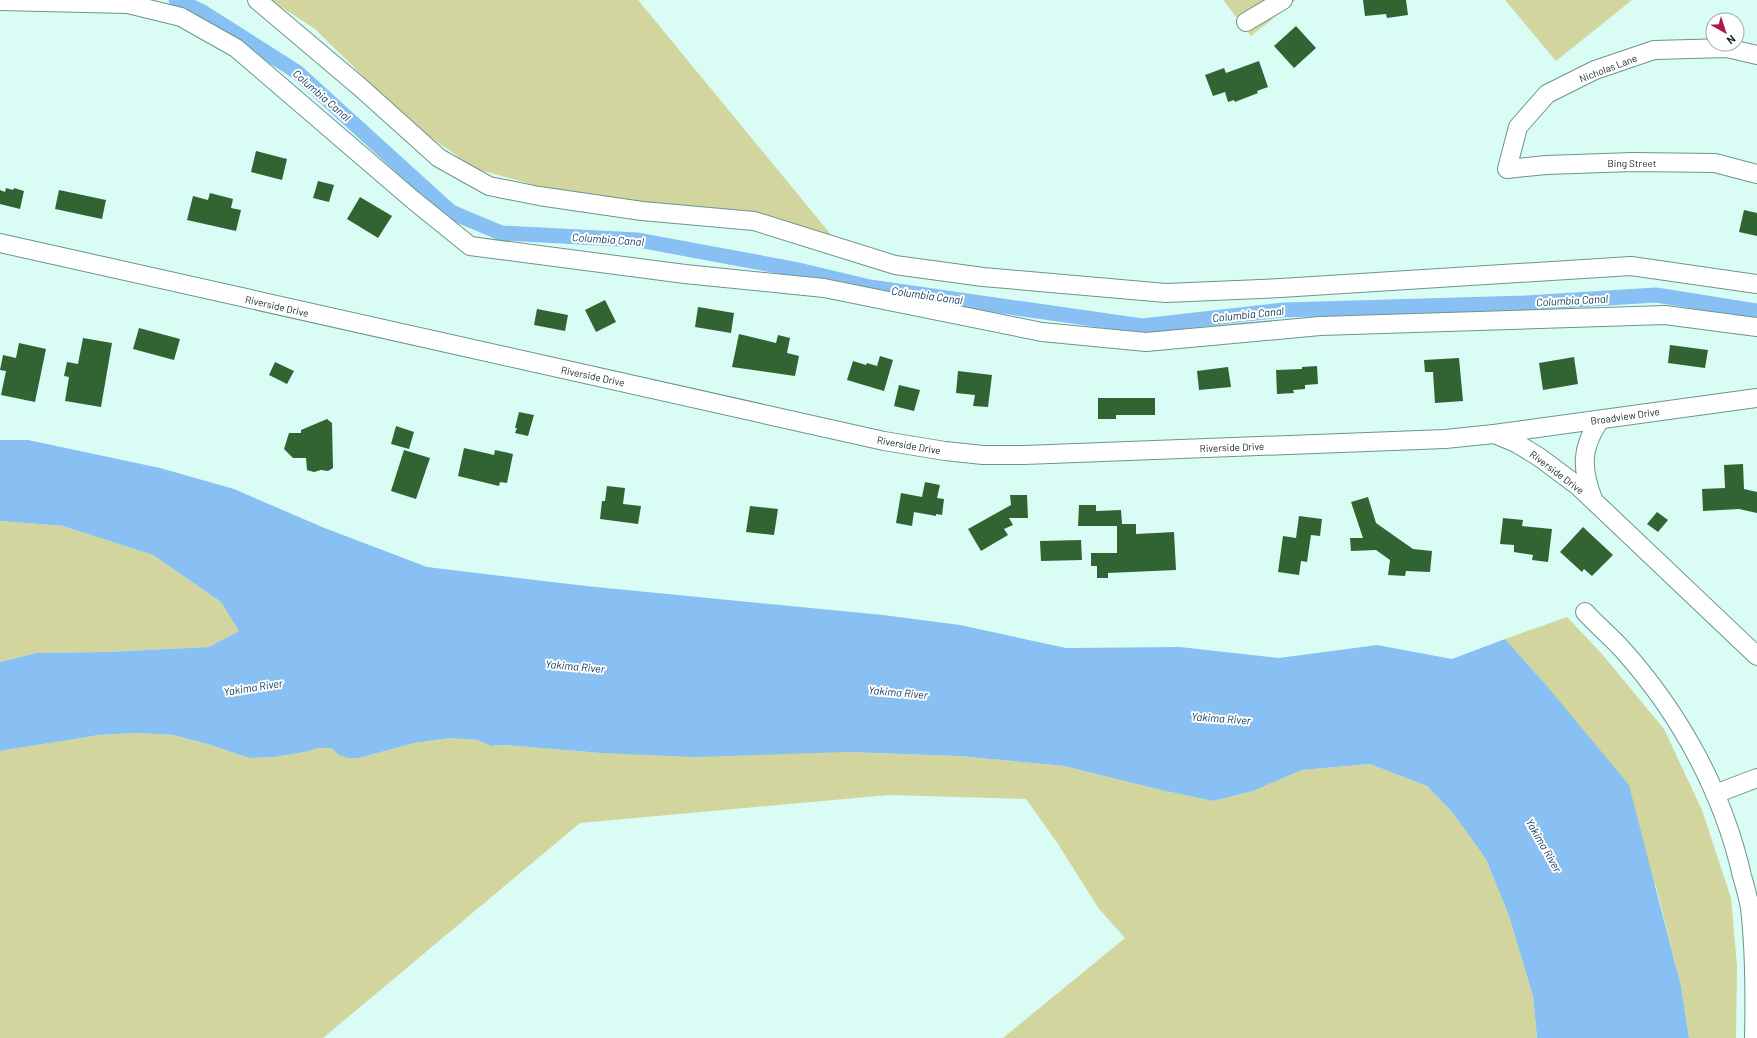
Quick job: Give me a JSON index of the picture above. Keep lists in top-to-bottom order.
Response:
{
  "streets": {
    "street": [
      "Nicholas Lane",
      "Bing Street",
      "Riverside Drive",
      "Broadview Drive"
    ]
  },
  "crossings": [
    ["Nicholas Lane", "Bing Street"],
    ["Riverside Drive", "Broadview Drive"]
  ],
  "water": ["Columbia Canal", "Yakima River"],
  "north": "bottom right"
}
